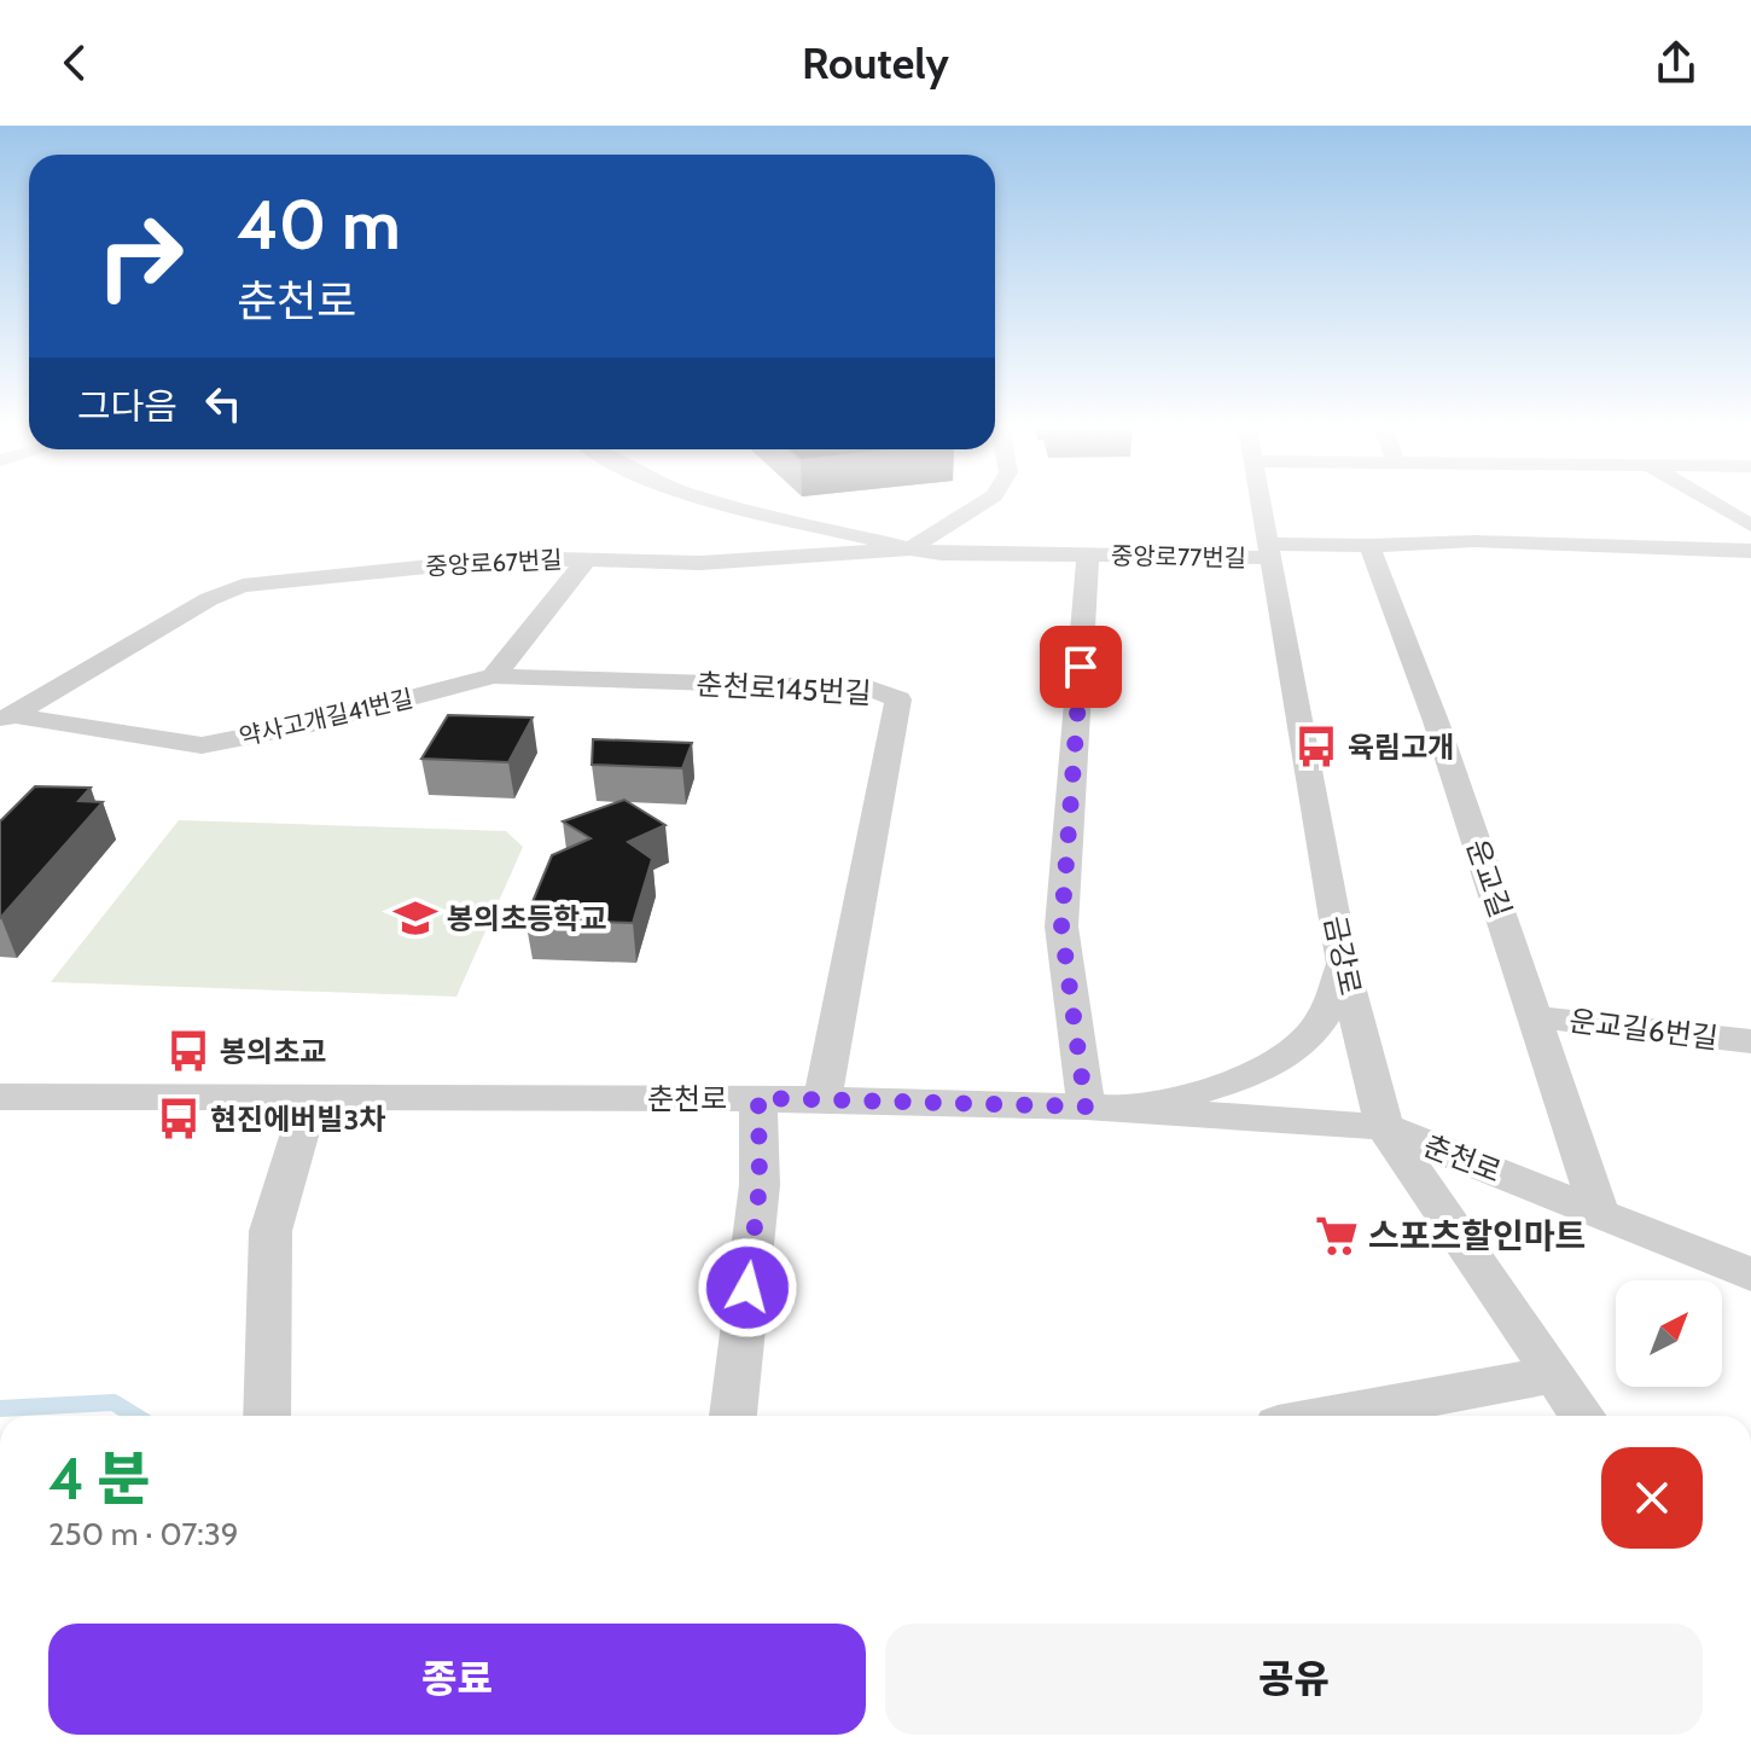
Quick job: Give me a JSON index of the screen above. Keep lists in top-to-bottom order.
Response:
{
  "streets": {
    "street": [
      "중앙로77번길",
      "중앙로67번길",
      "춘천로145번길",
      "약사고개길41번길",
      "운교길",
      "금강로",
      "운교길6번길",
      "춘천로"
    ]
  },
  "crossings": [
    ["중앙로77번길", "중앙로67번길"],
    ["중앙로77번길", "운교길"],
    ["중앙로77번길", "금강로"],
    ["중앙로67번길", "약사고개길41번길"],
    ["춘천로145번길", "약사고개길41번길"],
    ["춘천로145번길", "춘천로"],
    ["운교길", "운교길6번길"],
    ["운교길", "춘천로"],
    ["금강로", "춘천로"]
  ],
  "places": {
    "bus stop": ["육림고개", "봉의초교", "현진에버빌3차"],
    "school or university": ["봉의초등학교"],
    "supermarket": ["스포츠할인마트"]
  },
  "north": "top right",
  "page": {
    "header": "Routely",
    "turn": ["40 m", "춘천로"],
    "then": "그다음",
    "heading": ["4 분", "250 m · 07:39"],
    "buttons": ["종료", "공유"]
  }
}
